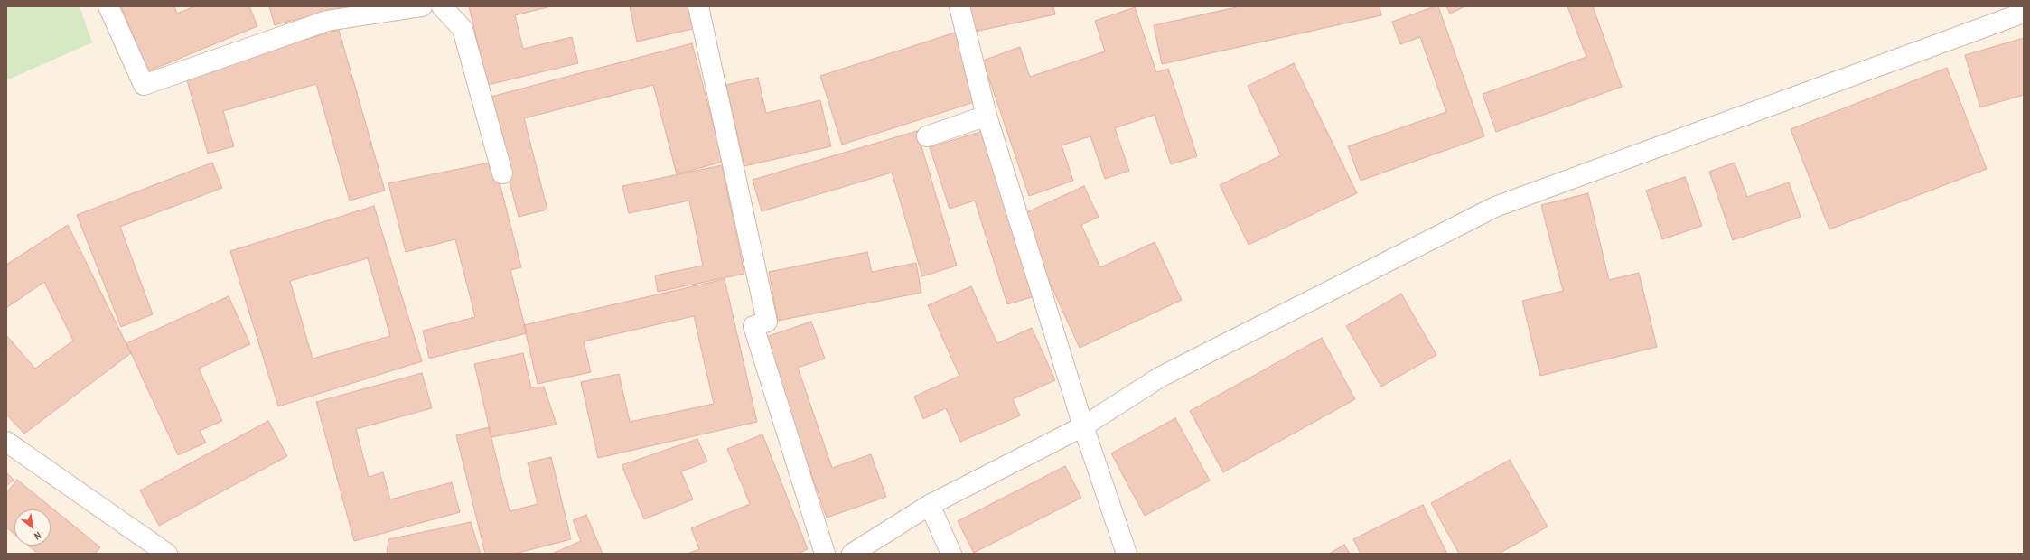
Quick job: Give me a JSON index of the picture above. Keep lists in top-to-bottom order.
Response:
{
  "north": "bottom right"
}
